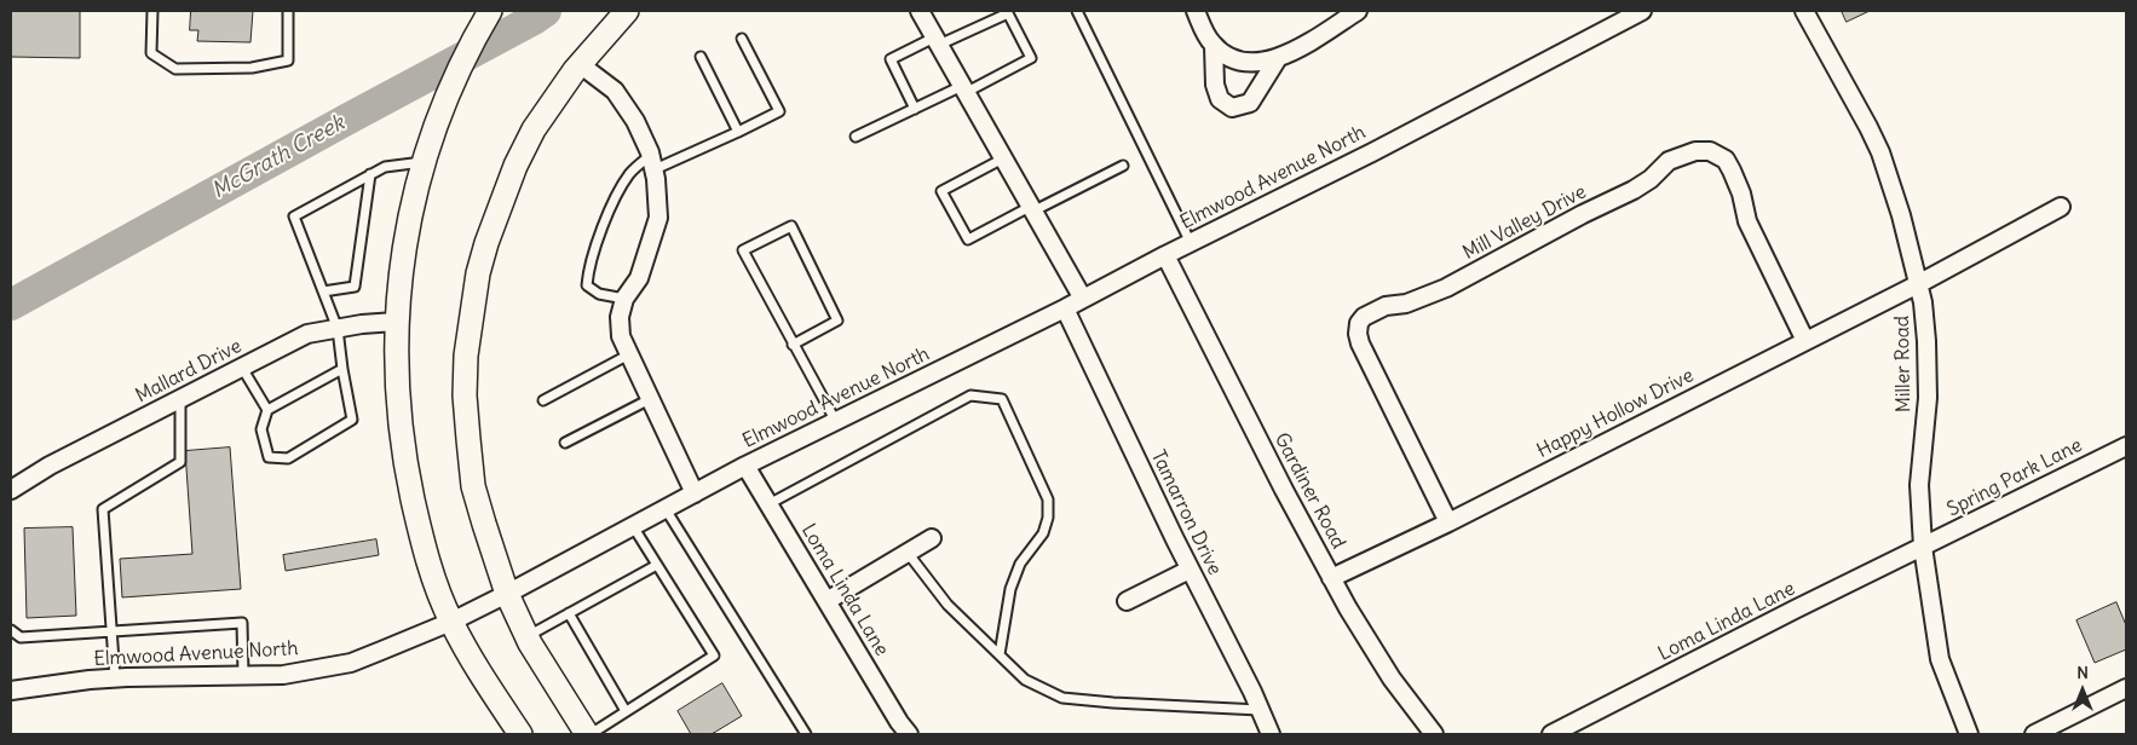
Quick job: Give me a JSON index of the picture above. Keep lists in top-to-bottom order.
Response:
{
  "streets": {
    "street": [
      "Elmwood Avenue North",
      "Mill Valley Drive",
      "Miller Road",
      "Mallard Drive",
      "Happy Hollow Drive",
      "Spring Park Lane",
      "Gardiner Road",
      "Tamarron Drive",
      "Loma Linda Lane"
    ]
  },
  "crossings": [
    ["Elmwood Avenue North", "Gardiner Road"],
    ["Elmwood Avenue North", "Tamarron Drive"],
    ["Elmwood Avenue North", "Loma Linda Lane"],
    ["Mill Valley Drive", "Happy Hollow Drive"],
    ["Miller Road", "Happy Hollow Drive"],
    ["Miller Road", "Spring Park Lane"],
    ["Miller Road", "Loma Linda Lane"],
    ["Happy Hollow Drive", "Gardiner Road"],
    ["Spring Park Lane", "Loma Linda Lane"]
  ],
  "water": ["McGrath Creek"],
  "north": "top"
}
